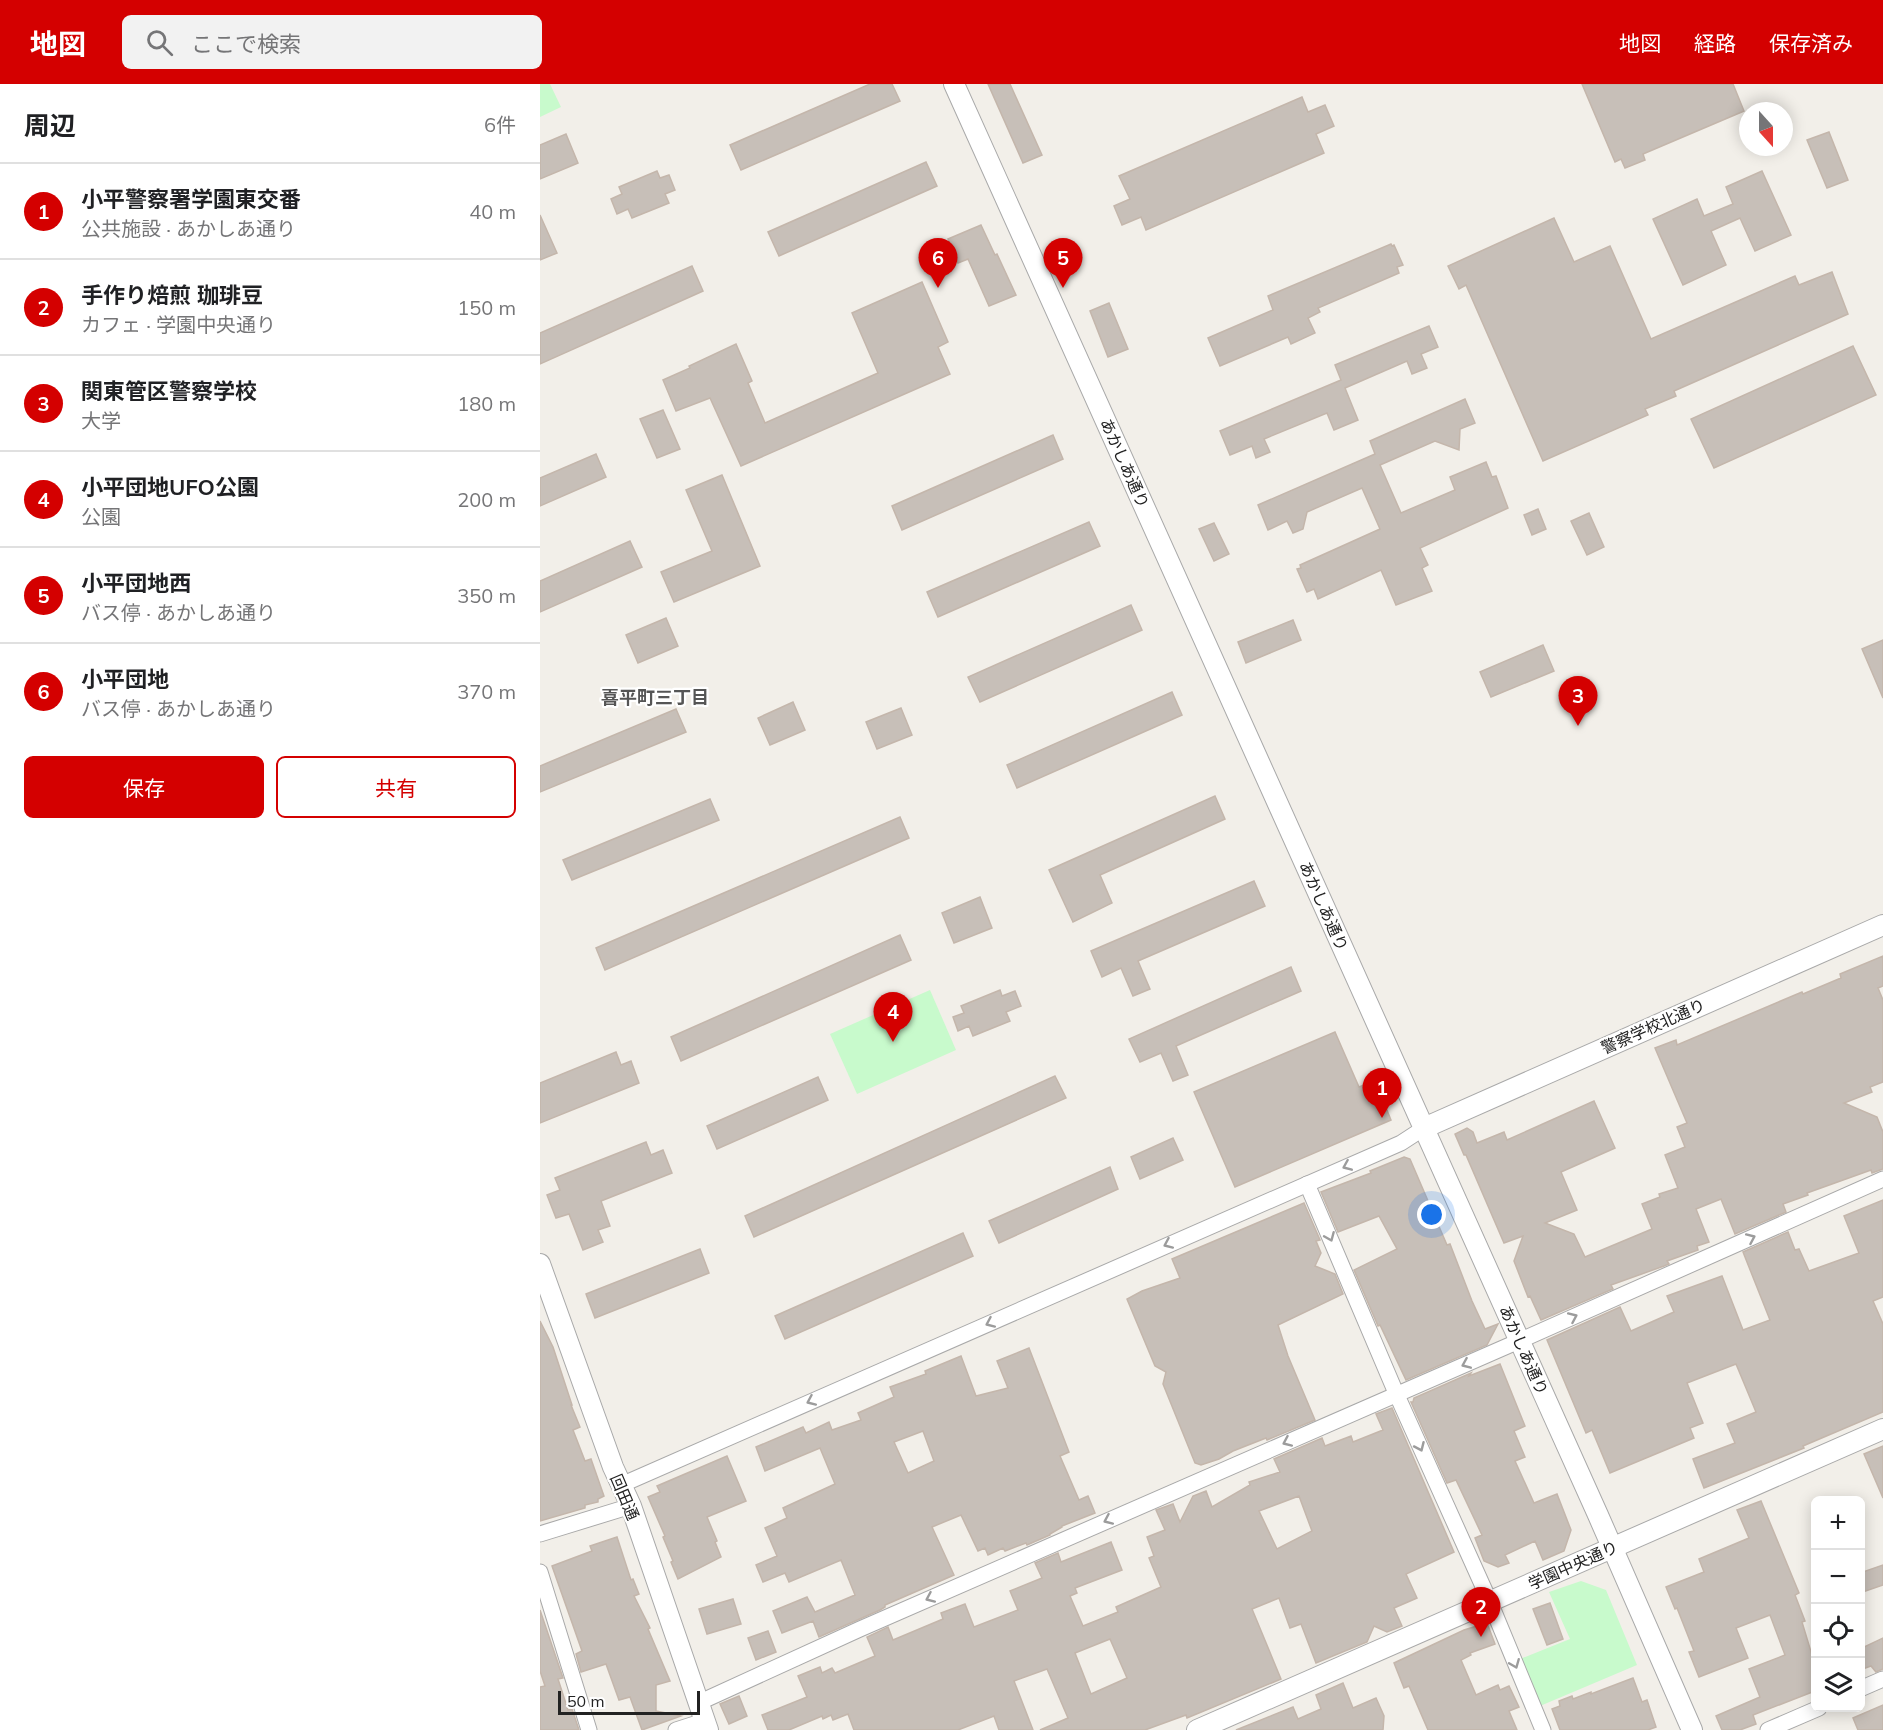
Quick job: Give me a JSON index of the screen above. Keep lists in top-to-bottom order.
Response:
{
  "streets": {
    "street": [
      "あかしあ通り",
      "警察学校北通り",
      "回田通",
      "学園中央通り"
    ]
  },
  "crossings": [
    ["あかしあ通り", "警察学校北通り"],
    ["あかしあ通り", "学園中央通り"]
  ],
  "districts": ["喜平町三丁目"],
  "scale_bar": "50 m",
  "north": "bottom",
  "page": {
    "header": "地図",
    "search": "ここで検索",
    "nav": ["地図", "経路", "保存済み"],
    "heading": ["周辺", "6件"],
    "list": [
      {
        "mark": "1",
        "name": "小平警察署学園東交番",
        "note": "公共施設 · あかしあ通り",
        "value": "40 m"
      },
      {
        "mark": "2",
        "name": "手作り焙煎 珈琲豆",
        "note": "カフェ · 学園中央通り",
        "value": "150 m"
      },
      {
        "mark": "3",
        "name": "関東管区警察学校",
        "note": "大学",
        "value": "180 m"
      },
      {
        "mark": "4",
        "name": "小平団地UFO公園",
        "note": "公園",
        "value": "200 m"
      },
      {
        "mark": "5",
        "name": "小平団地西",
        "note": "バス停 · あかしあ通り",
        "value": "350 m"
      },
      {
        "mark": "6",
        "name": "小平団地",
        "note": "バス停 · あかしあ通り",
        "value": "370 m"
      }
    ],
    "pins": [
      "5",
      "6",
      "3",
      "4",
      "1",
      "2"
    ],
    "buttons": ["保存", "共有"],
    "map_buttons": ["+", "−"],
    "scale": "50 m"
  }
}
